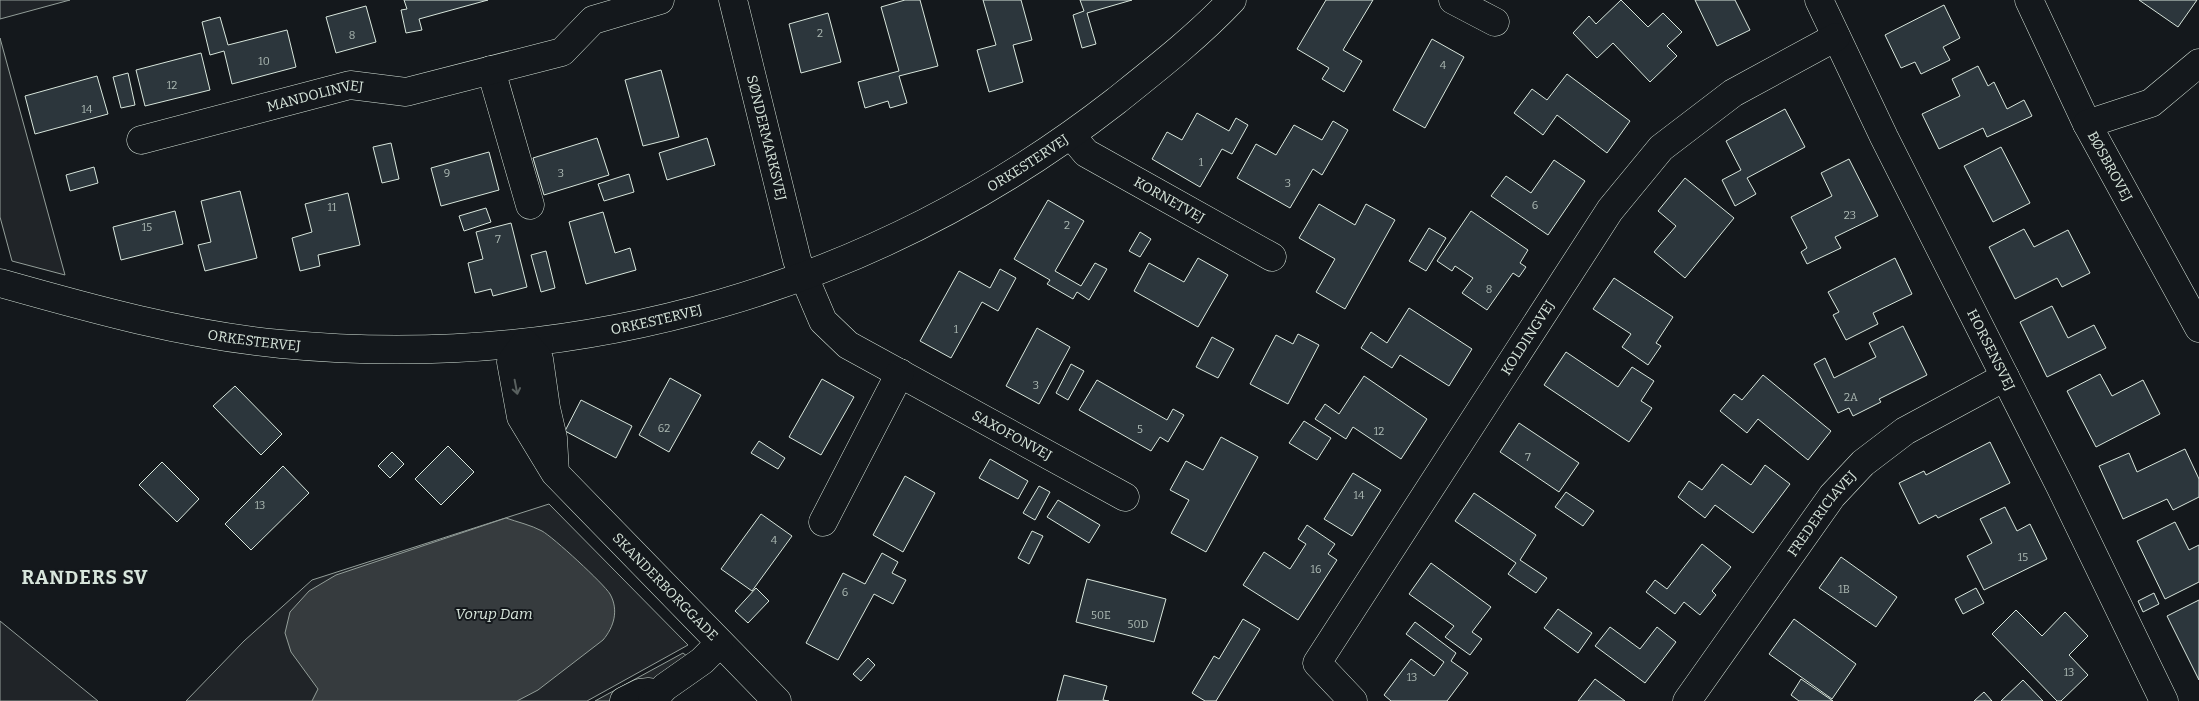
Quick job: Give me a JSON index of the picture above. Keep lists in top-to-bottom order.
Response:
{
  "streets": {
    "street": [
      "MANDOLINVEJ",
      "SØNDERMARKSVEJ",
      "ORKESTERVEJ",
      "BØSBROVEJ",
      "KORNETVEJ",
      "KOLDINGVEJ",
      "HORSENSVEJ",
      "SAXOFONVEJ",
      "FREDERICIAVEJ",
      "SKANDERBORGGADE"
    ]
  },
  "crossings": [
    ["SØNDERMARKSVEJ", "ORKESTERVEJ"],
    ["SØNDERMARKSVEJ", "SAXOFONVEJ"],
    ["ORKESTERVEJ", "KORNETVEJ"],
    ["ORKESTERVEJ", "SAXOFONVEJ"],
    ["ORKESTERVEJ", "SKANDERBORGGADE"],
    ["KOLDINGVEJ", "HORSENSVEJ"],
    ["HORSENSVEJ", "FREDERICIAVEJ"]
  ],
  "districts": ["RANDERS SV"],
  "water": ["Vorup Dam"],
  "house_numbers": [
    "2",
    "8",
    "10",
    "4",
    "12",
    "14",
    "1",
    "9",
    "3",
    "3",
    "6",
    "11",
    "23",
    "2",
    "15",
    "7",
    "8",
    "1",
    "3",
    "2A",
    "62",
    "5",
    "12",
    "7",
    "14",
    "13",
    "4",
    "15",
    "16",
    "1B",
    "6",
    "50E",
    "50D",
    "13",
    "13"
  ]
}
